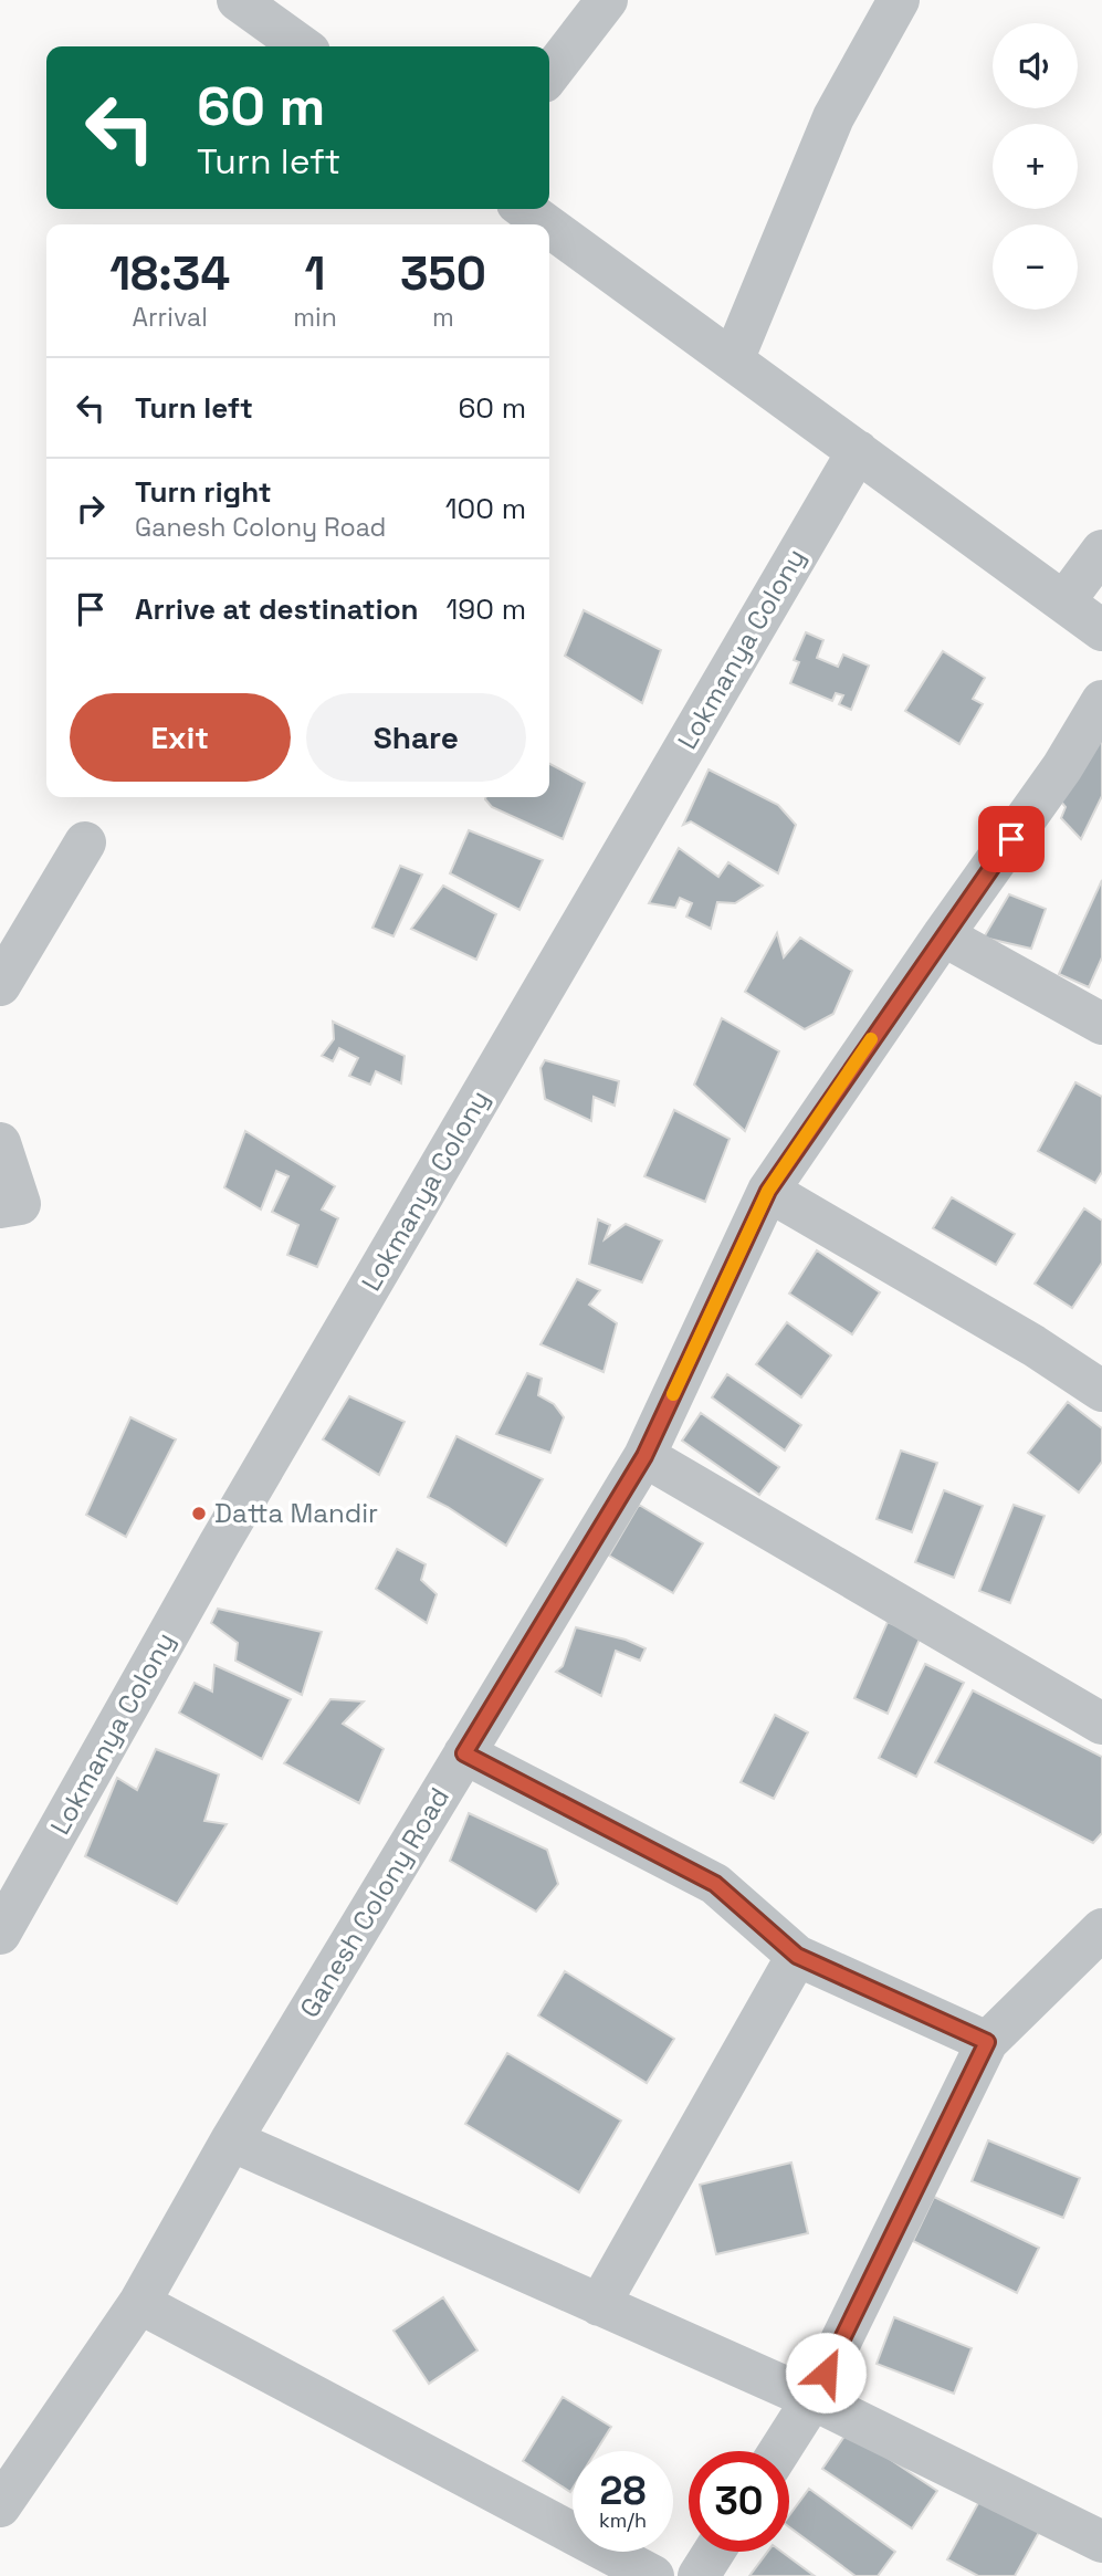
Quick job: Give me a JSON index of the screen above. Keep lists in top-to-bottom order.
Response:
{
  "streets": {
    "street": ["Lokmanya Colony", "Ganesh Colony Road"]
  },
  "places": ["Datta Mandir"],
  "page": {
    "map_buttons": ["+", "−"],
    "turn": ["60 m", "Turn left"],
    "eta": [
      "18:34",
      "Arrival",
      "1",
      "min",
      "350",
      "m"
    ],
    "list": [
      {
        "name": "Turn left",
        "value": "60 m"
      },
      {
        "name": "Turn right",
        "note": "Ganesh Colony Road",
        "value": "100 m"
      },
      {
        "name": "Arrive at destination",
        "value": "190 m"
      }
    ],
    "buttons": ["Exit", "Share"],
    "speed": "28 km/h",
    "limit": "30"
  }
}
